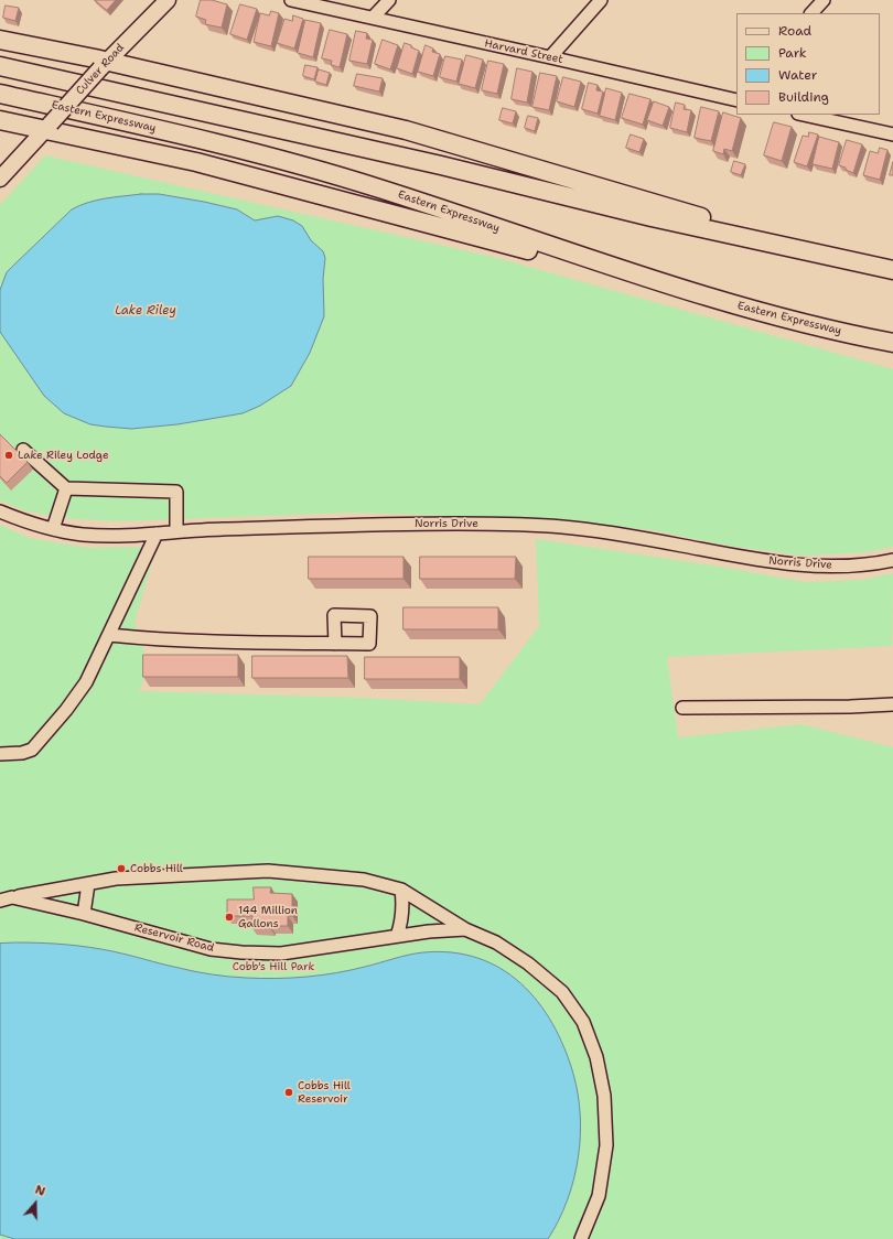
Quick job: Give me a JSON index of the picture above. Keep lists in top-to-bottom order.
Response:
{
  "streets": {
    "highway": ["Eastern Expressway"],
    "main road": ["Culver Road"],
    "street": ["Harvard Street", "Norris Drive", "Reservoir Road"]
  },
  "water": ["Lake Riley"],
  "parks": ["Cobb's Hill Park"],
  "places": [
    "Lake Riley Lodge",
    "Cobbs Hill",
    "144 Million Gallons",
    "Cobbs Hill Reservoir"
  ],
  "legend": [
    "Road",
    "Park",
    "Water",
    "Building"
  ],
  "north": "top"
}
